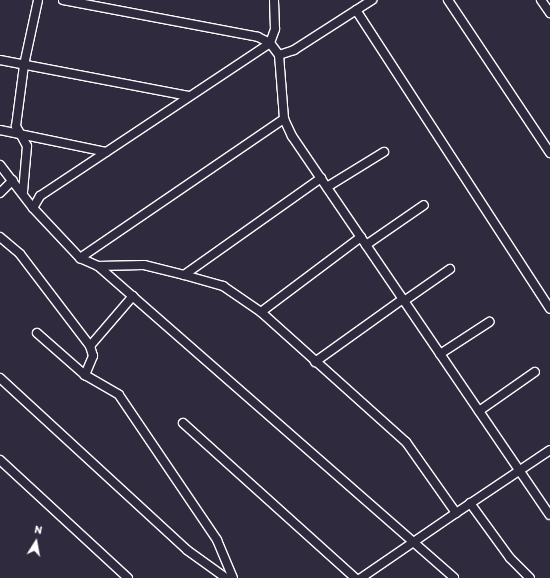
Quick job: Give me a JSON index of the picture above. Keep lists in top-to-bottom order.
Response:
{
  "north": "top"
}
